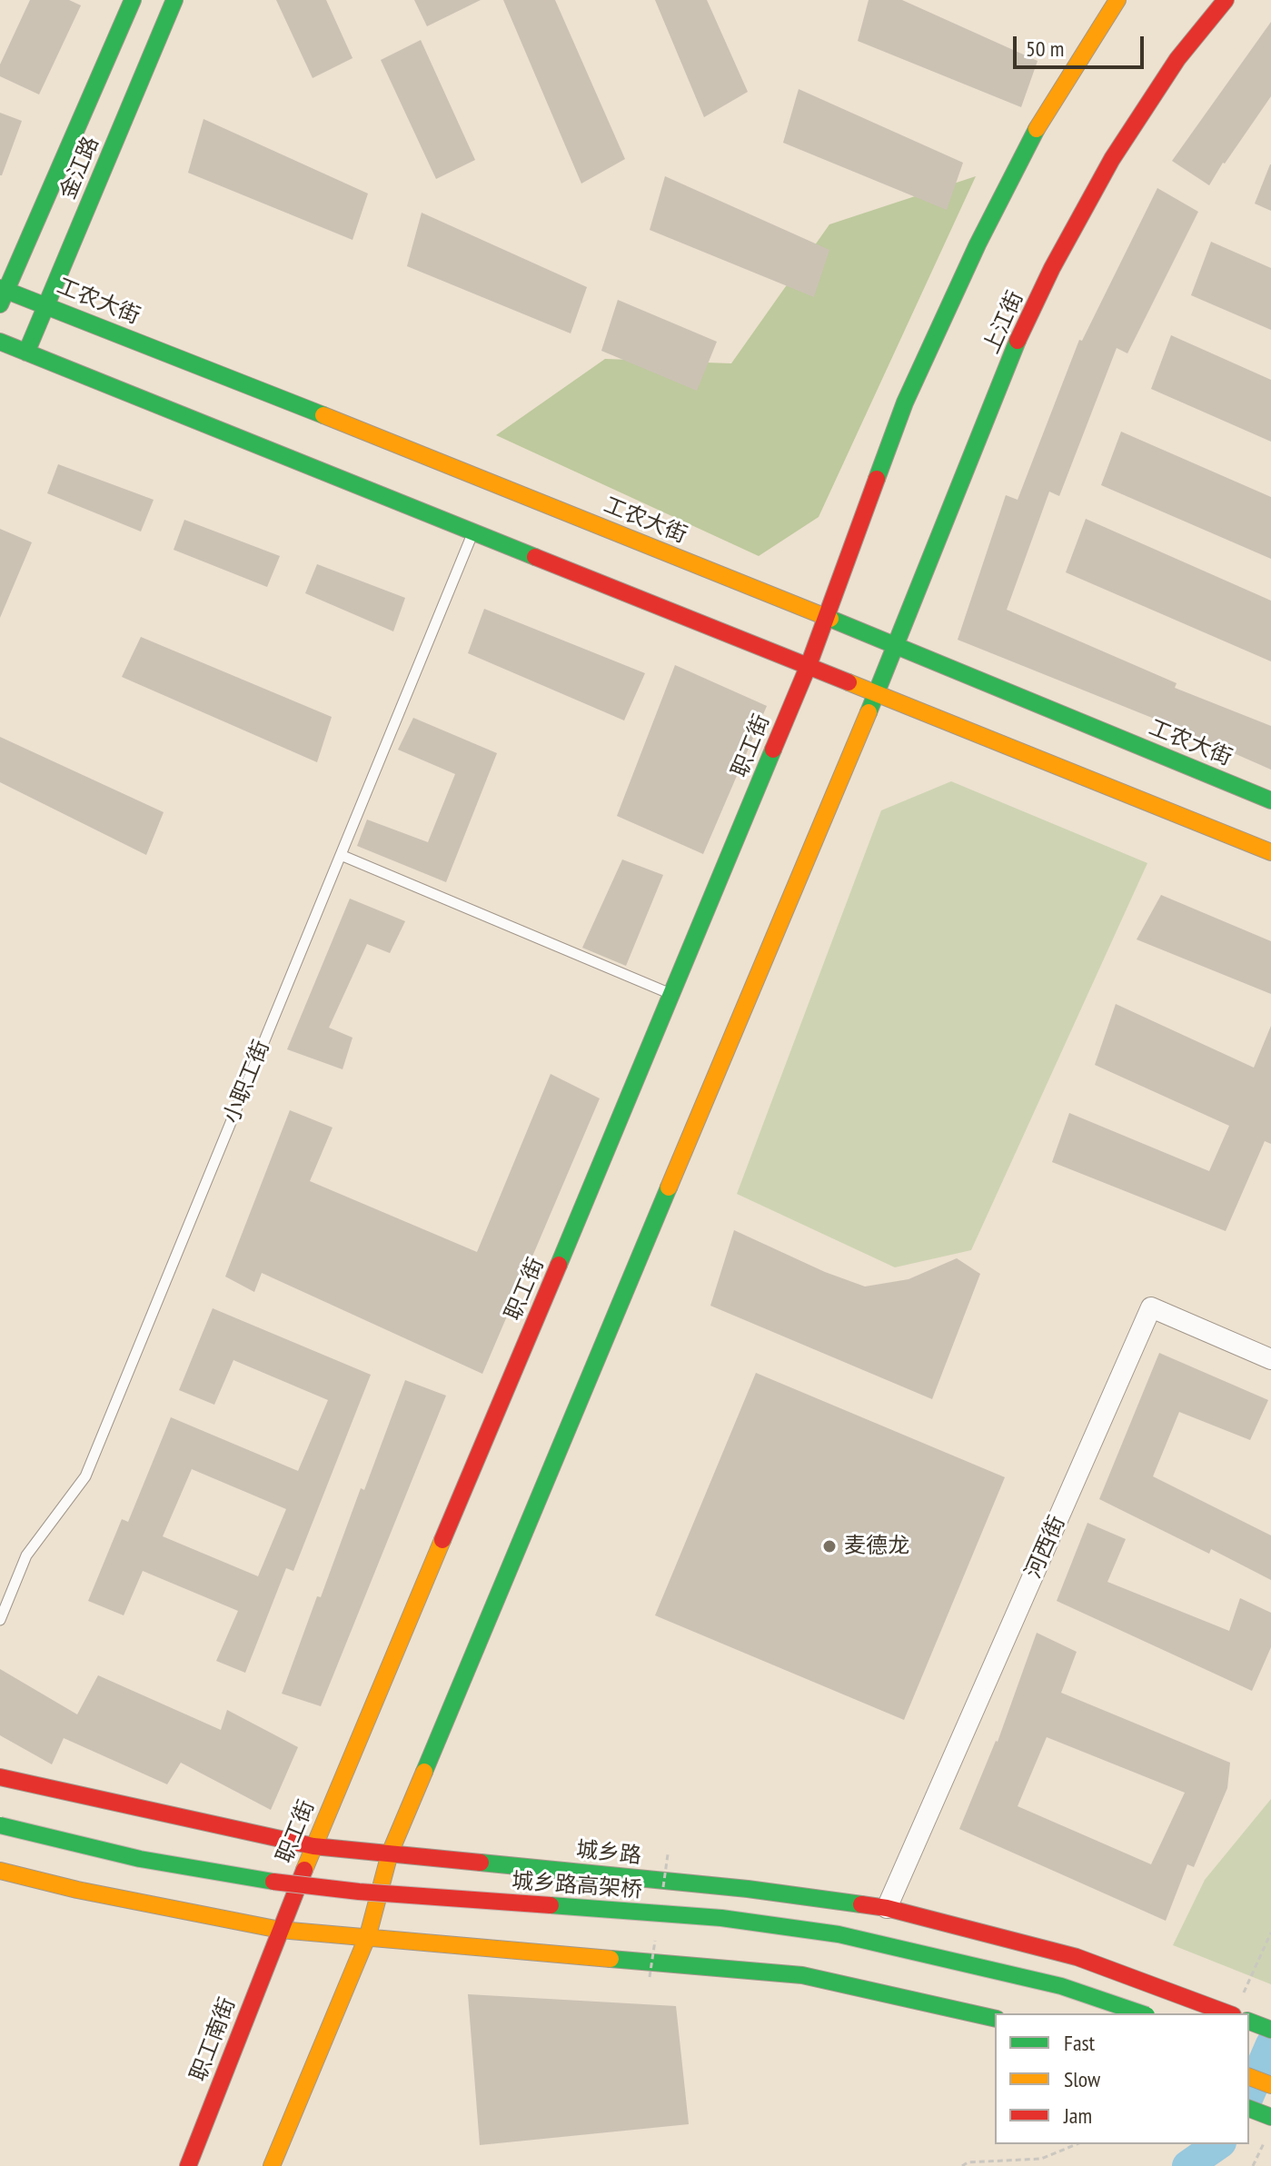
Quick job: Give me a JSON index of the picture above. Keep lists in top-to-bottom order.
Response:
{
  "streets": {
    "main road": [
      "金江路",
      "工农大街",
      "上江街",
      "职工街",
      "城乡路",
      "城乡路高架桥",
      "职工南街"
    ],
    "street": ["河西街"],
    "lane": ["小职工街"]
  },
  "crossings": [
    ["金江路", "工农大街"],
    ["工农大街", "上江街"],
    ["职工街", "城乡路"],
    ["职工街", "职工南街"],
    ["河西街", "城乡路"]
  ],
  "places": ["麦德龙"],
  "legend": ["Fast", "Slow", "Jam"],
  "scale_bar": "50 m"
}
